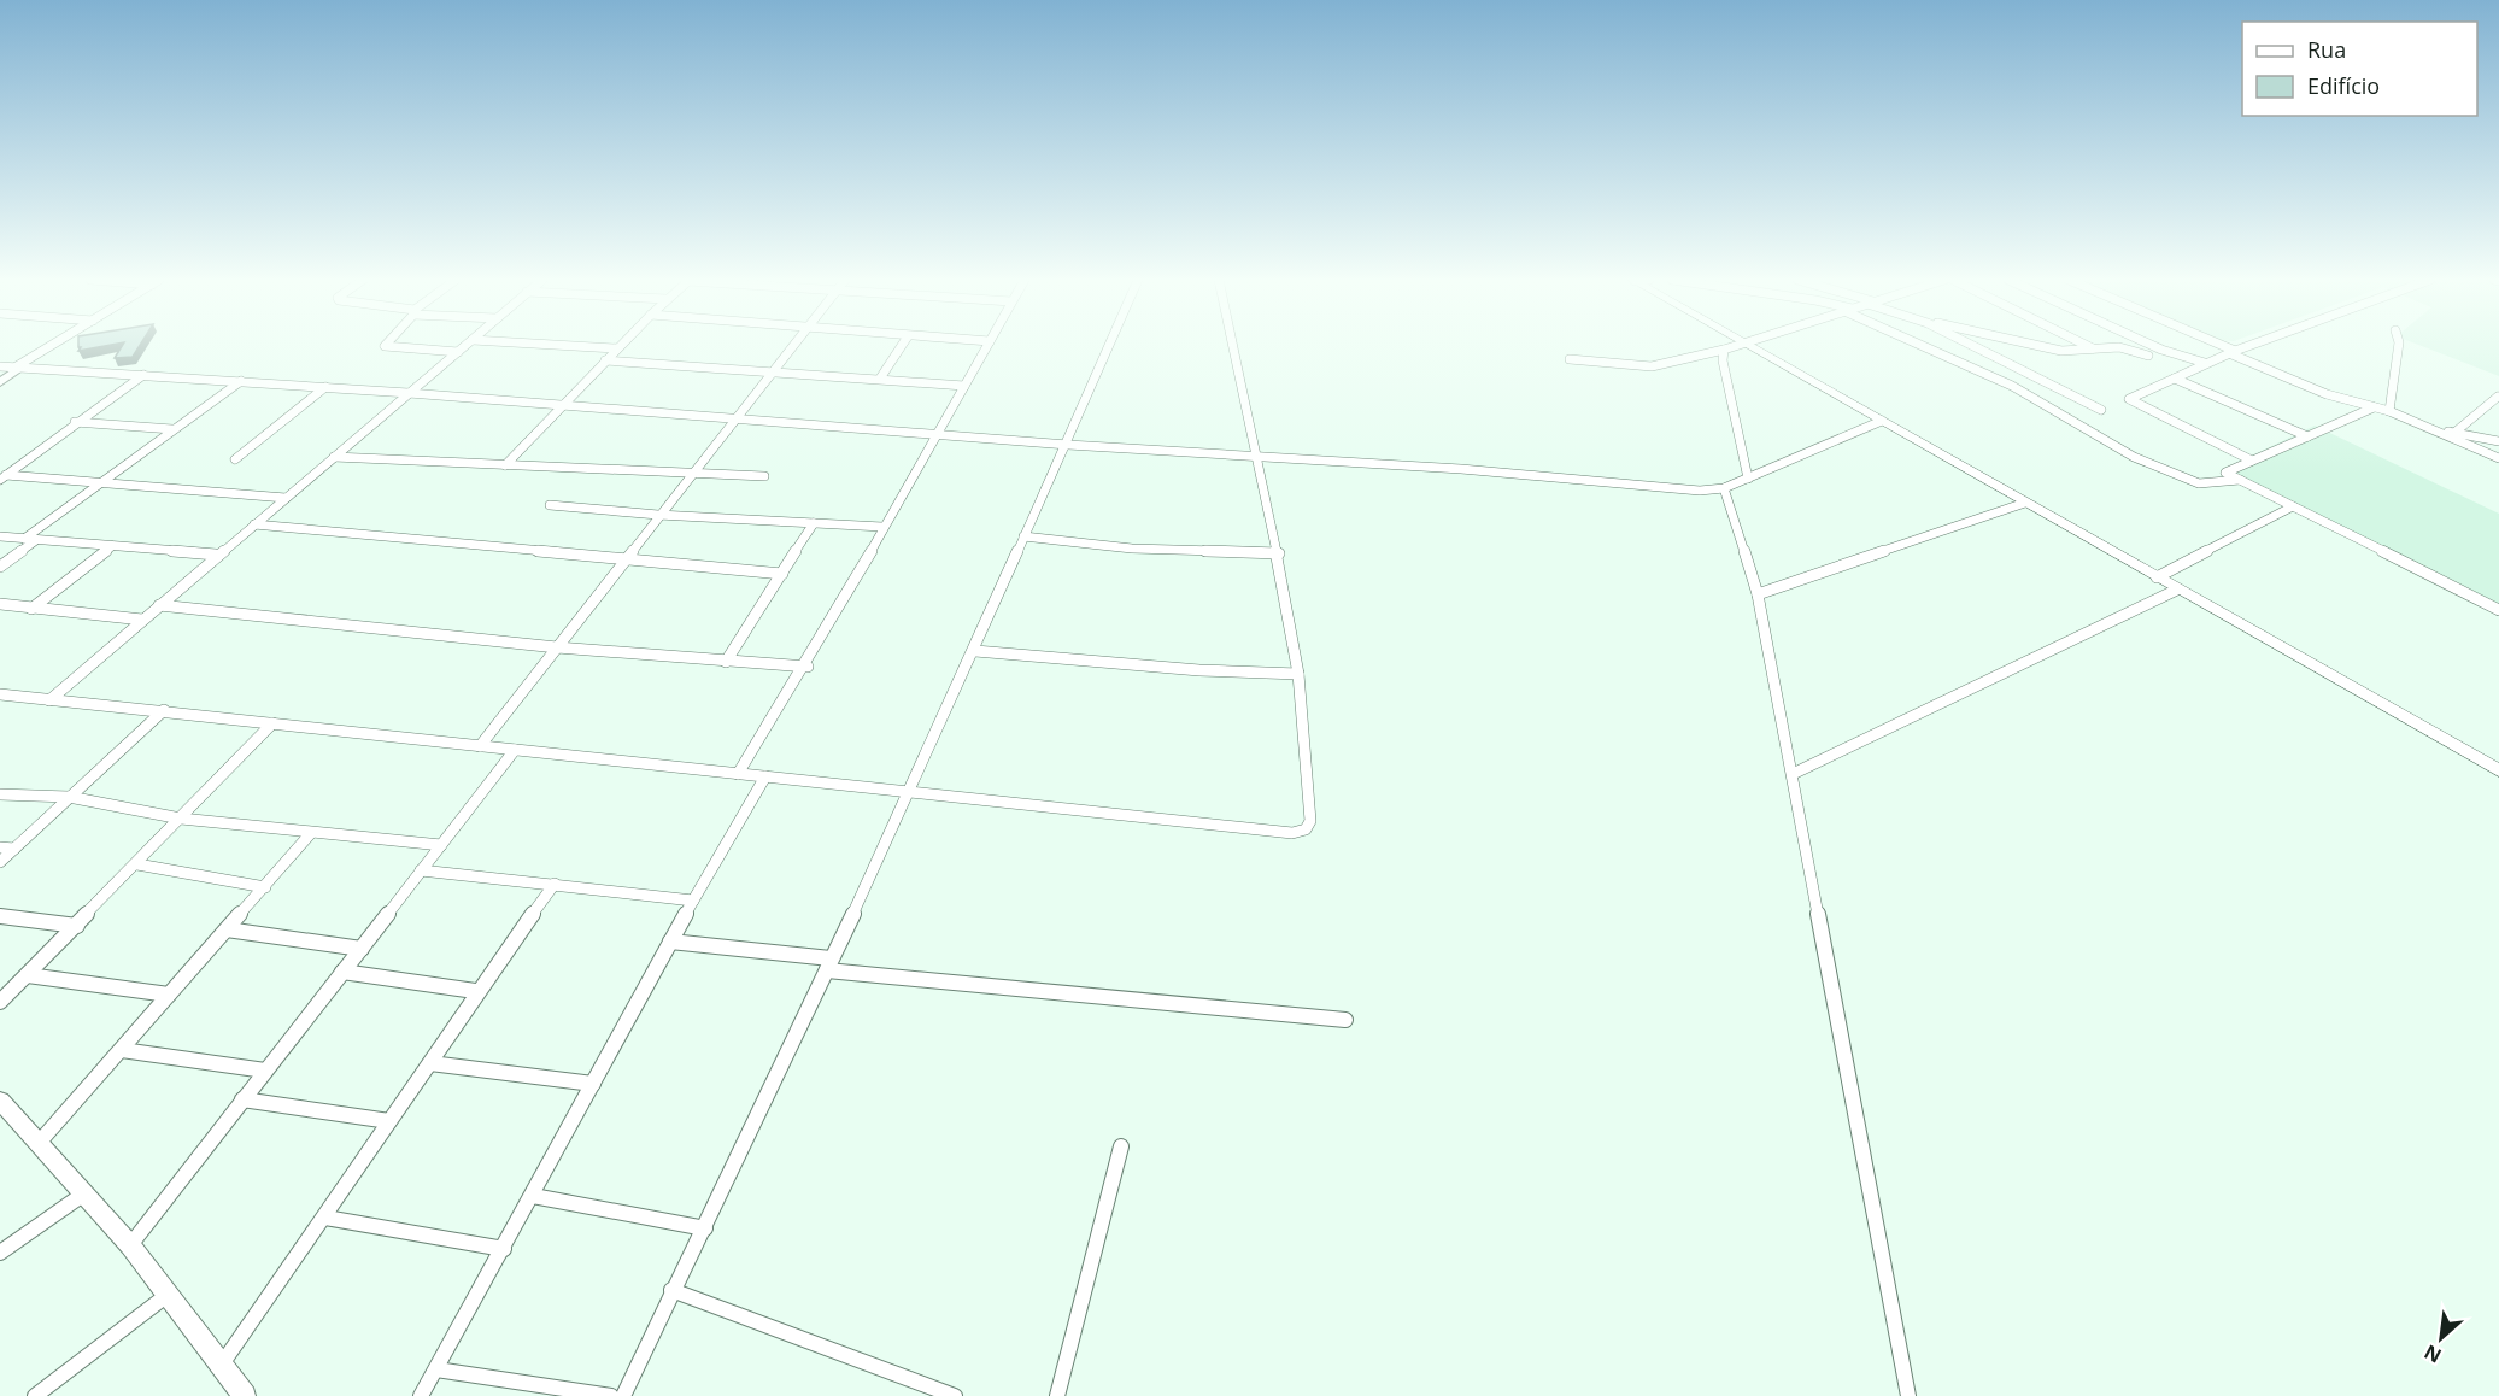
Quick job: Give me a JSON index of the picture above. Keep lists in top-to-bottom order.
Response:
{
  "legend": ["Rua", "Edifício"],
  "north": "bottom left"
}
